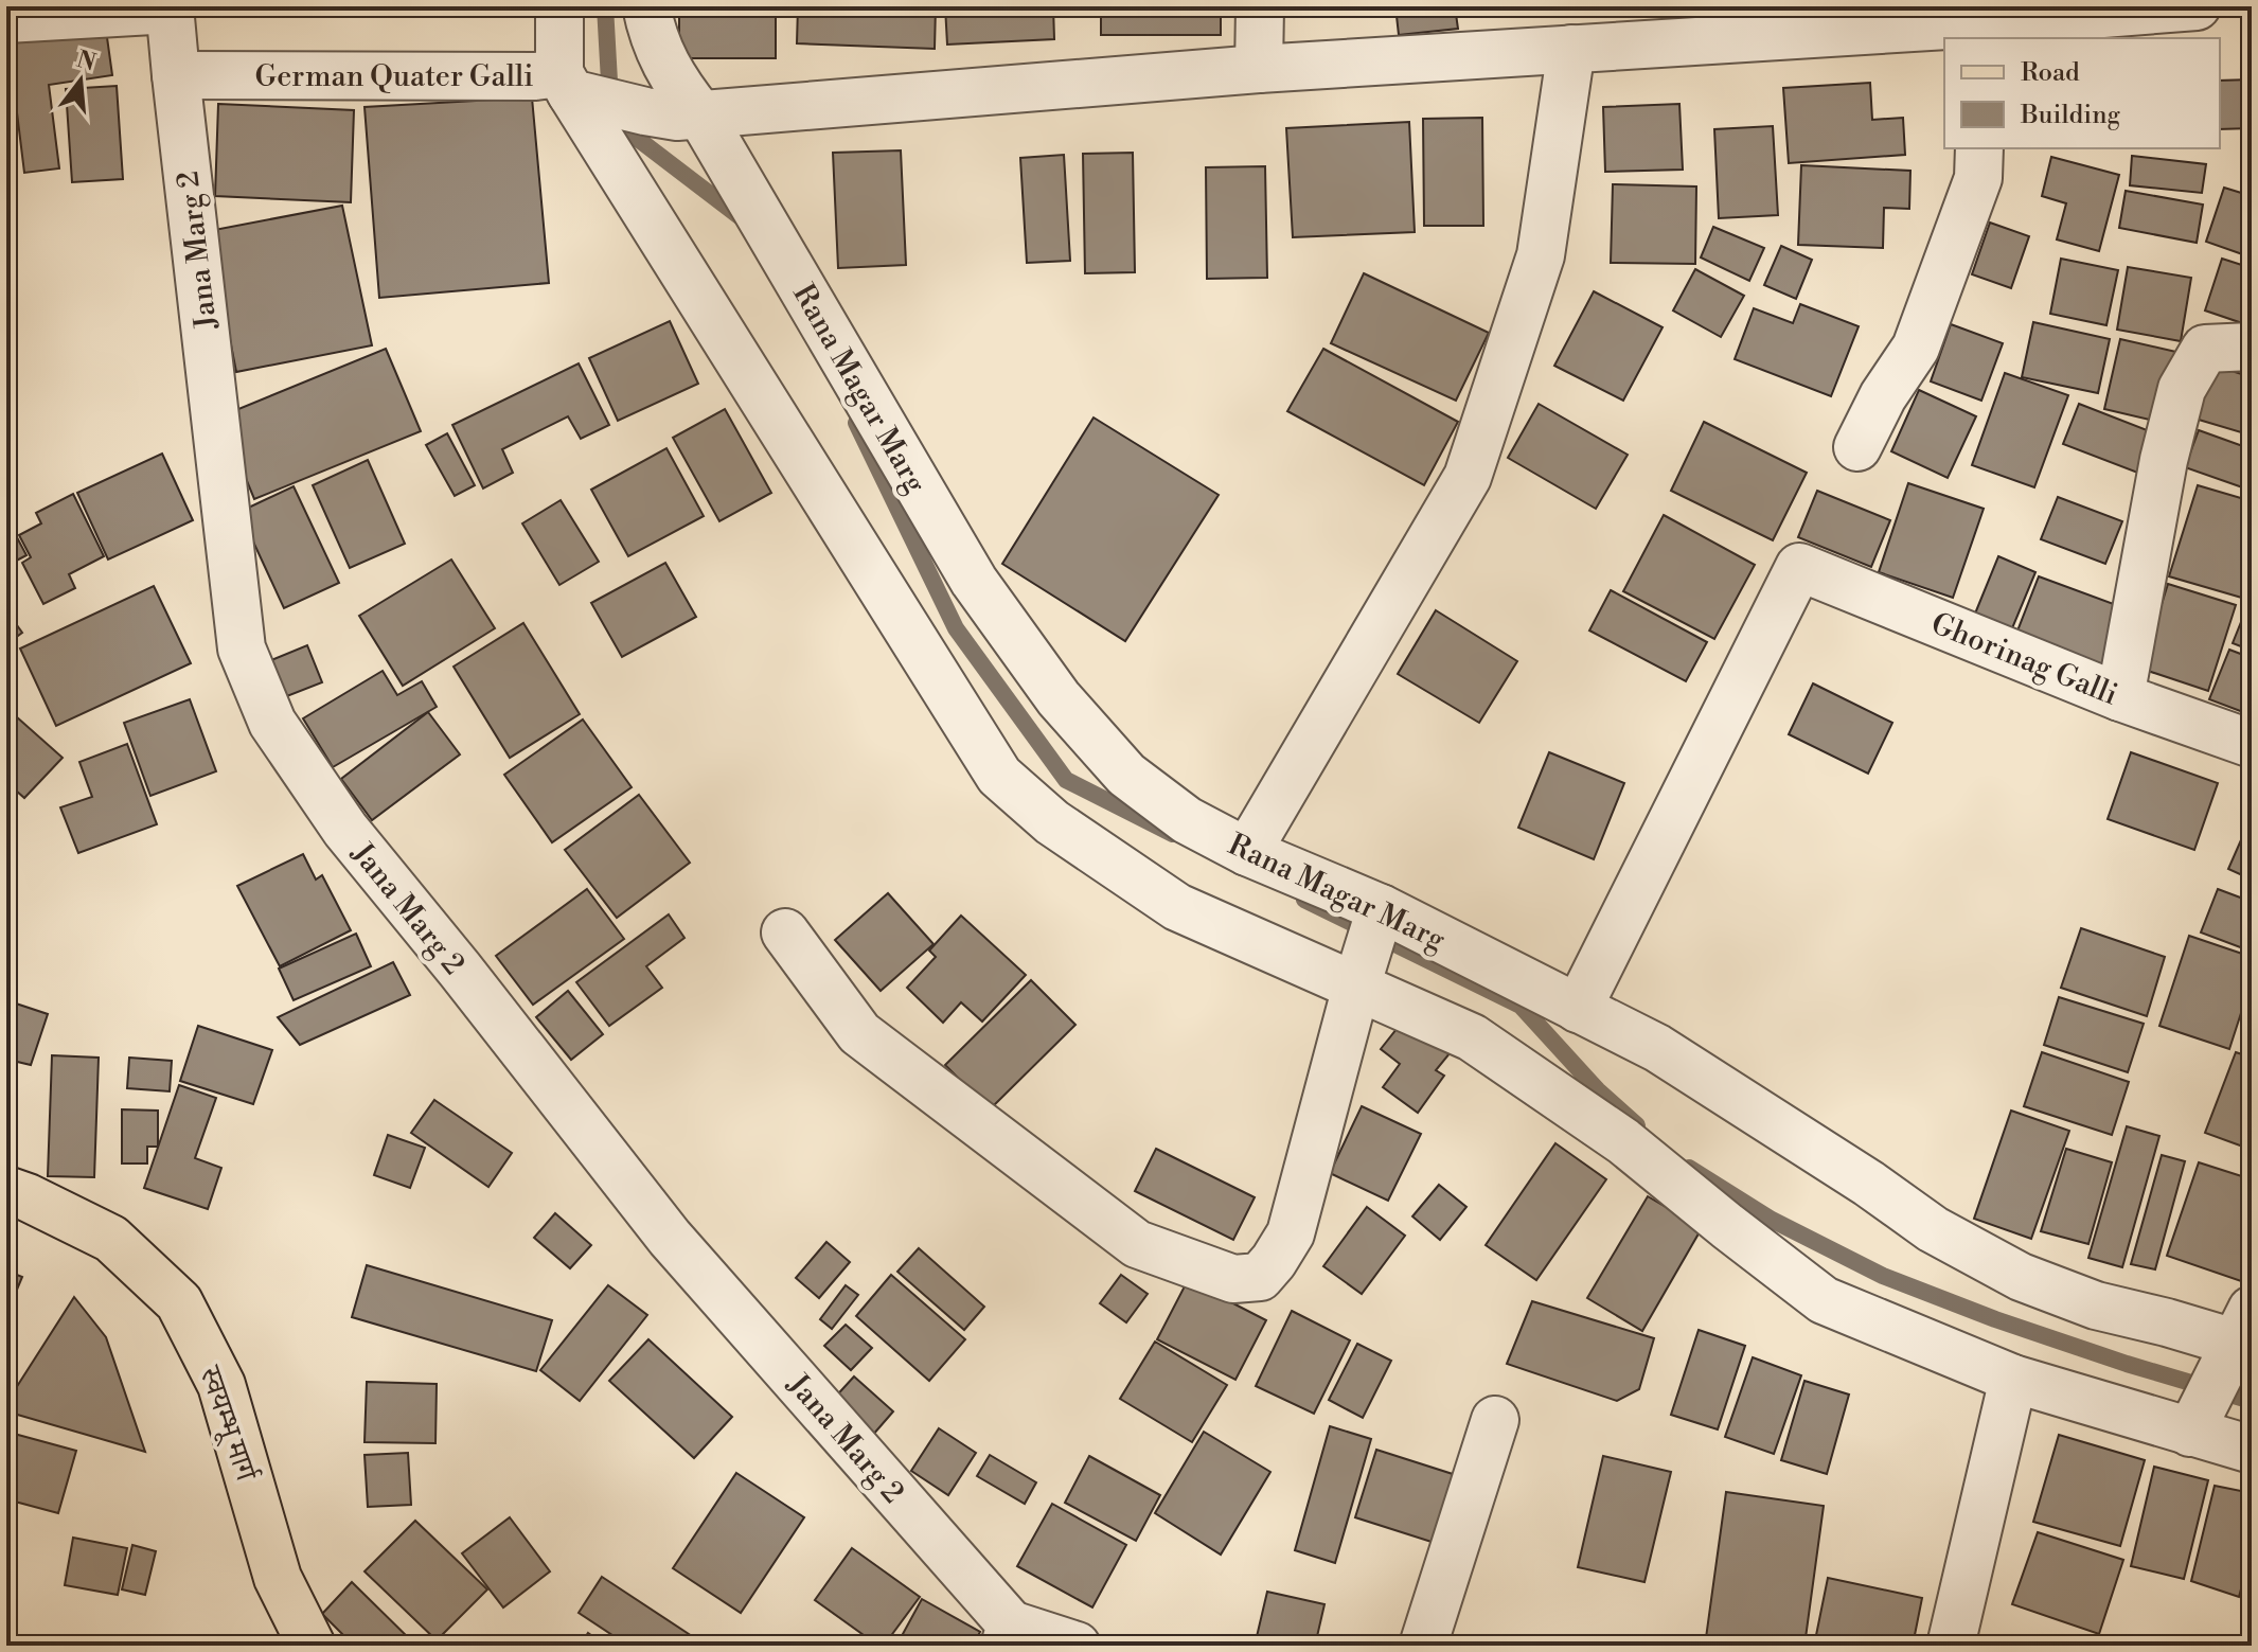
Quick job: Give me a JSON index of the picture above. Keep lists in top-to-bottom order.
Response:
{
  "streets": {
    "main road": ["स्वयम्भू मार्ग"],
    "street": [
      "German Quater Galli",
      "Jana Marg 2",
      "Rana Magar Marg",
      "Ghorinag Galli"
    ]
  },
  "crossings": [
    ["German Quater Galli", "Jana Marg 2"],
    ["German Quater Galli", "Rana Magar Marg"],
    ["Rana Magar Marg", "Ghorinag Galli"]
  ],
  "legend": ["Road", "Building"],
  "north": "top"
}
